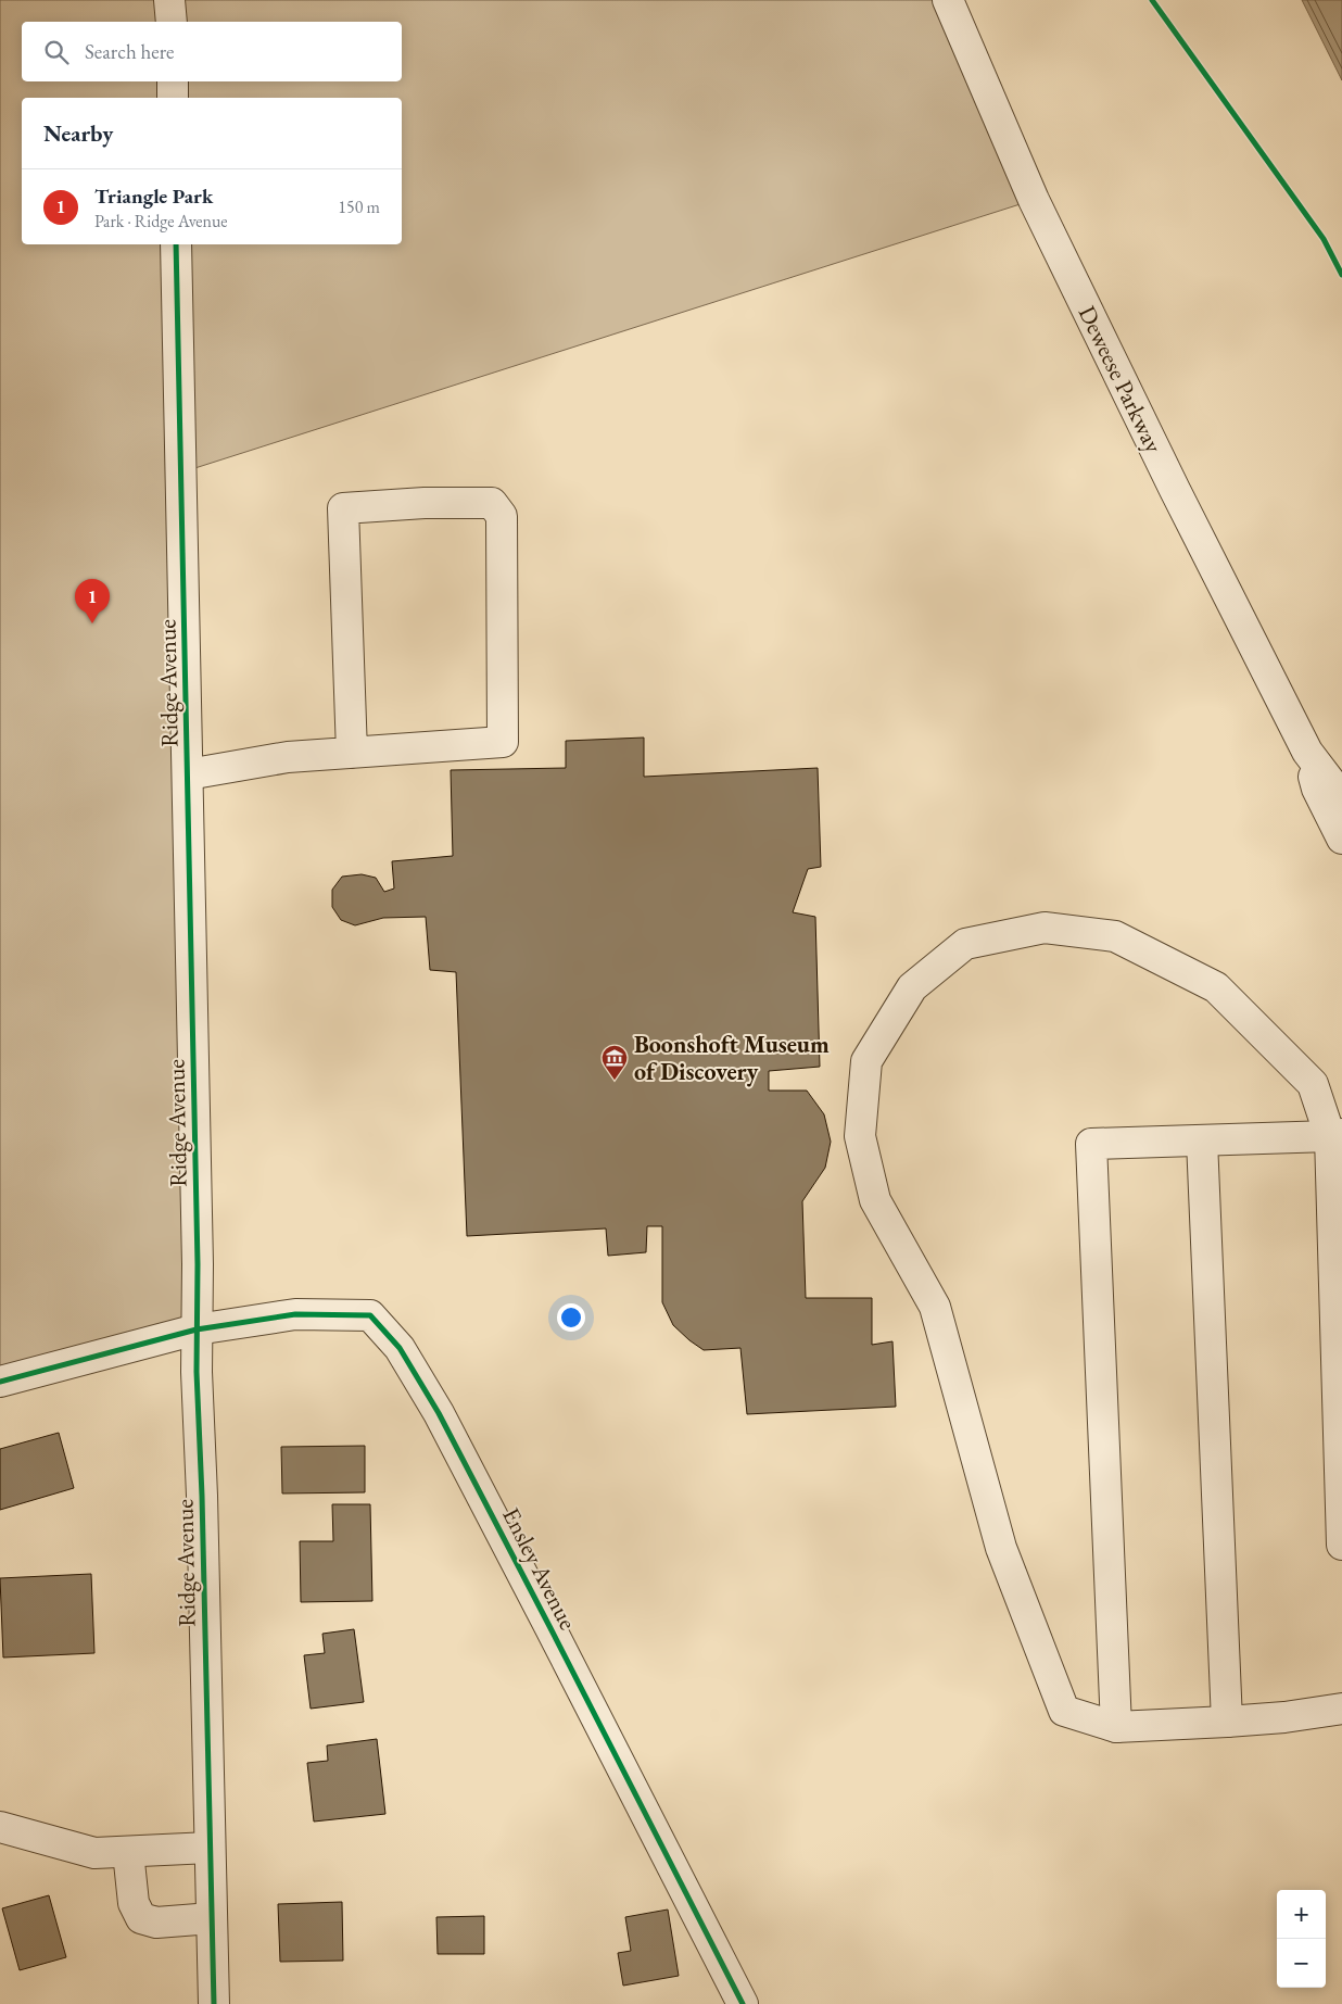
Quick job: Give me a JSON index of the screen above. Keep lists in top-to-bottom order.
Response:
{
  "streets": {
    "street": ["Deweese Parkway", "Ridge Avenue", "Ensley Avenue"]
  },
  "crossings": [
    ["Ridge Avenue", "Ensley Avenue"]
  ],
  "places": {
    "museum": ["Boonshoft Museum of Discovery"]
  },
  "page": {
    "search": "Search here",
    "heading": "Nearby",
    "list": [
      {
        "mark": "1",
        "name": "Triangle Park",
        "note": "Park · Ridge Avenue",
        "value": "150 m"
      }
    ],
    "pins": "1",
    "map_buttons": ["+", "−"]
  }
}
